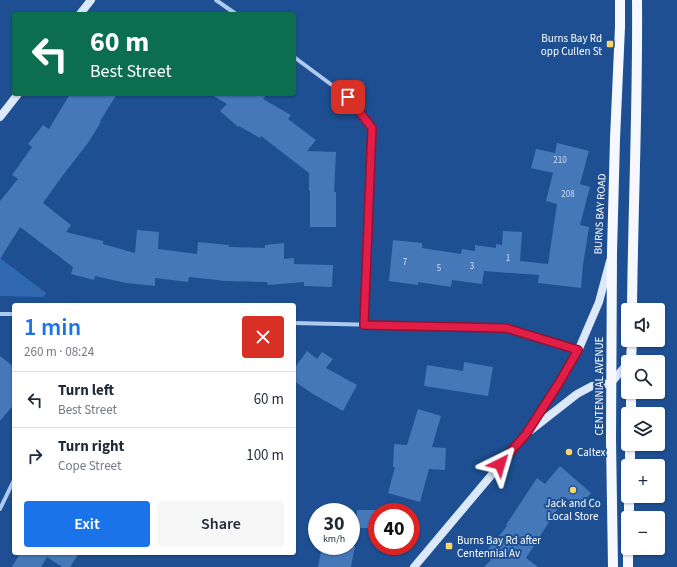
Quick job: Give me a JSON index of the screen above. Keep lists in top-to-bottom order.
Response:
{
  "streets": {
    "main road": ["BURNS BAY ROAD", "CENTENNIAL AVENUE"]
  },
  "crossings": [
    ["BURNS BAY ROAD", "CENTENNIAL AVENUE"]
  ],
  "places": {
    "transit": ["Burns Bay Rd opp Cullen St", "Burns Bay Rd after Centennial Av"],
    "other": ["Caltex", "Jack and Co Local Store"]
  },
  "house_numbers": [
    "210",
    "208",
    "1",
    "7",
    "3",
    "5"
  ],
  "page": {
    "turn": ["60 m", "Best Street"],
    "map_buttons": ["+", "−"],
    "heading": ["1 min", "260 m · 08:24"],
    "list": [
      {
        "name": "Turn left",
        "note": "Best Street",
        "value": "60 m"
      },
      {
        "name": "Turn right",
        "note": "Cope Street",
        "value": "100 m"
      }
    ],
    "buttons": ["Exit", "Share"],
    "speed": "30 km/h",
    "limit": "40"
  }
}
